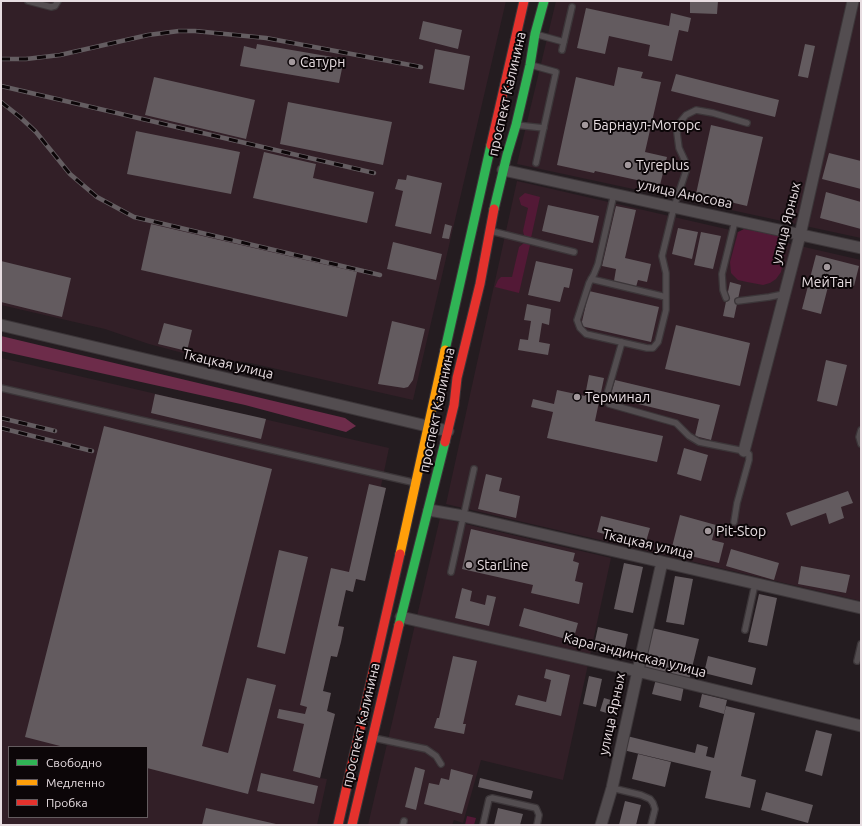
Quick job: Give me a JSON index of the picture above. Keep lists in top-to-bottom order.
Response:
{
  "streets": {
    "main road": ["проспект Калинина"],
    "street": [
      "улица Аносова",
      "улица Ярных",
      "Ткацкая улица",
      "Карагандинская улица"
    ]
  },
  "crossings": [
    ["проспект Калинина", "улица Аносова"],
    ["проспект Калинина", "Ткацкая улица"],
    ["проспект Калинина", "Карагандинская улица"],
    ["улица Аносова", "улица Ярных"],
    ["улица Ярных", "Ткацкая улица"],
    ["улица Ярных", "Карагандинская улица"]
  ],
  "places": [
    "Сатурн",
    "Барнаул-Моторс",
    "Tyreplus",
    "МейТан",
    "Терминал",
    "Pit-Stop",
    "StarLine"
  ],
  "legend": ["Свободно", "Медленно", "Пробка"]
}
